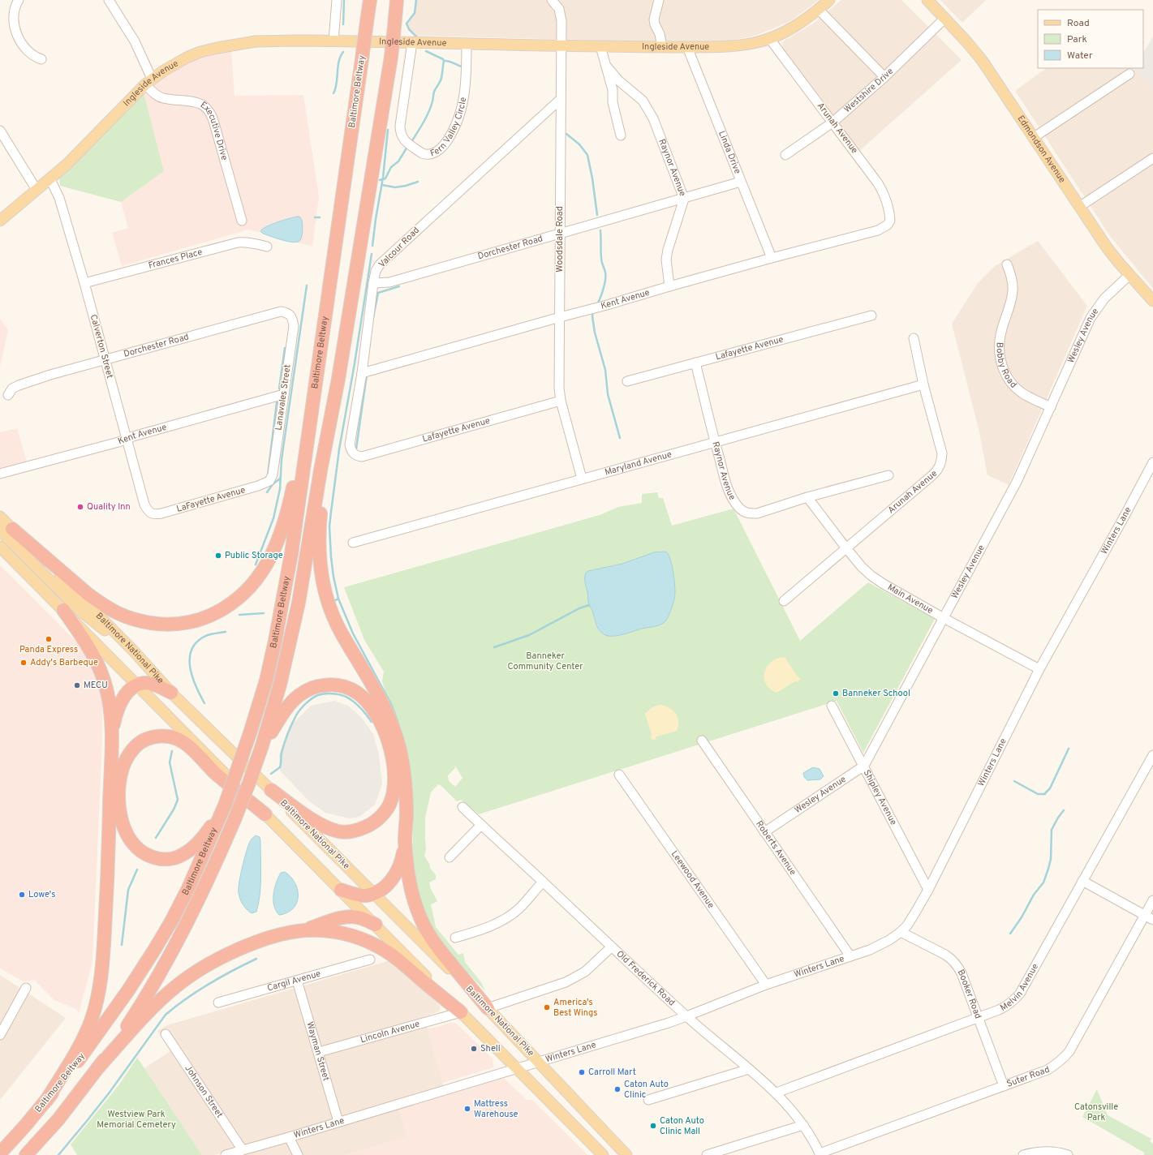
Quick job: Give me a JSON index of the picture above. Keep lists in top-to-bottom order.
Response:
{
  "streets": {
    "highway": ["Baltimore Beltway"],
    "main road": ["Ingleside Avenue", "Edmondson Avenue", "Baltimore National Pike"],
    "street": [
      "Westshire Drive",
      "Fern Valley Circle",
      "Arunah Avenue",
      "Executive Drive",
      "Linda Drive",
      "Raynor Avenue",
      "Woodsdale Road",
      "Valcour Road",
      "Dorchester Road",
      "Frances Place",
      "Kent Avenue",
      "Wesley Avenue",
      "Calverton Street",
      "Lafayette Avenue",
      "Bobby Road",
      "Lanavales Street",
      "Maryland Avenue",
      "LaFayette Avenue",
      "Winters Lane",
      "Main Avenue",
      "Shipley Avenue",
      "Roberts Avenue",
      "Leewood Avenue",
      "Old Frederick Road",
      "Cargil Avenue",
      "Melvin Avenue",
      "Booker Road",
      "Lincoln Avenue",
      "Wayman Street",
      "Suter Road",
      "Johnson Street"
    ]
  },
  "crossings": [
    ["Ingleside Avenue", "Fern Valley Circle"],
    ["Ingleside Avenue", "Arunah Avenue"],
    ["Ingleside Avenue", "Executive Drive"],
    ["Ingleside Avenue", "Linda Drive"],
    ["Ingleside Avenue", "Woodsdale Road"],
    ["Ingleside Avenue", "Calverton Street"],
    ["Westshire Drive", "Arunah Avenue"],
    ["Westshire Drive", "Edmondson Avenue"],
    ["Arunah Avenue", "Kent Avenue"],
    ["Arunah Avenue", "Maryland Avenue"],
    ["Arunah Avenue", "Main Avenue"],
    ["Edmondson Avenue", "Wesley Avenue"],
    ["Linda Drive", "Dorchester Road"],
    ["Linda Drive", "Kent Avenue"],
    ["Raynor Avenue", "Dorchester Road"],
    ["Raynor Avenue", "Kent Avenue"],
    ["Raynor Avenue", "Lafayette Avenue"],
    ["Raynor Avenue", "Maryland Avenue"],
    ["Raynor Avenue", "Main Avenue"],
    ["Woodsdale Road", "Valcour Road"],
    ["Woodsdale Road", "Dorchester Road"],
    ["Woodsdale Road", "Kent Avenue"],
    ["Woodsdale Road", "Lafayette Avenue"],
    ["Woodsdale Road", "Maryland Avenue"],
    ["Valcour Road", "Dorchester Road"],
    ["Valcour Road", "Kent Avenue"],
    ["Valcour Road", "Lafayette Avenue"],
    ["Dorchester Road", "Calverton Street"],
    ["Dorchester Road", "Lanavales Street"],
    ["Frances Place", "Calverton Street"],
    ["Kent Avenue", "Calverton Street"],
    ["Kent Avenue", "Lanavales Street"],
    ["Wesley Avenue", "Bobby Road"],
    ["Wesley Avenue", "Main Avenue"],
    ["Wesley Avenue", "Shipley Avenue"],
    ["Wesley Avenue", "Roberts Avenue"],
    ["Calverton Street", "LaFayette Avenue"],
    ["Lanavales Street", "LaFayette Avenue"],
    ["Winters Lane", "Main Avenue"],
    ["Winters Lane", "Baltimore National Pike"],
    ["Winters Lane", "Shipley Avenue"],
    ["Winters Lane", "Roberts Avenue"],
    ["Winters Lane", "Leewood Avenue"],
    ["Winters Lane", "Old Frederick Road"],
    ["Winters Lane", "Booker Road"],
    ["Winters Lane", "Wayman Street"],
    ["Winters Lane", "Johnson Street"],
    ["Old Frederick Road", "Melvin Avenue"],
    ["Old Frederick Road", "Suter Road"],
    ["Cargil Avenue", "Wayman Street"],
    ["Melvin Avenue", "Booker Road"],
    ["Booker Road", "Suter Road"],
    ["Lincoln Avenue", "Wayman Street"]
  ],
  "parks": ["Banneker Community Center", "Catonsville Park", "Westview Park Memorial Cemetery"],
  "places": [
    "Quality Inn",
    "Public Storage",
    "Panda Express",
    "Addy's Barbeque",
    "MECU",
    "Banneker School",
    "Lowe's",
    "America's Best Wings",
    "Shell",
    "Carroll Mart",
    "Caton Auto Clinic",
    "Mattress Warehouse",
    "Caton Auto Clinic Mall"
  ],
  "legend": ["Road", "Park", "Water"]
}
